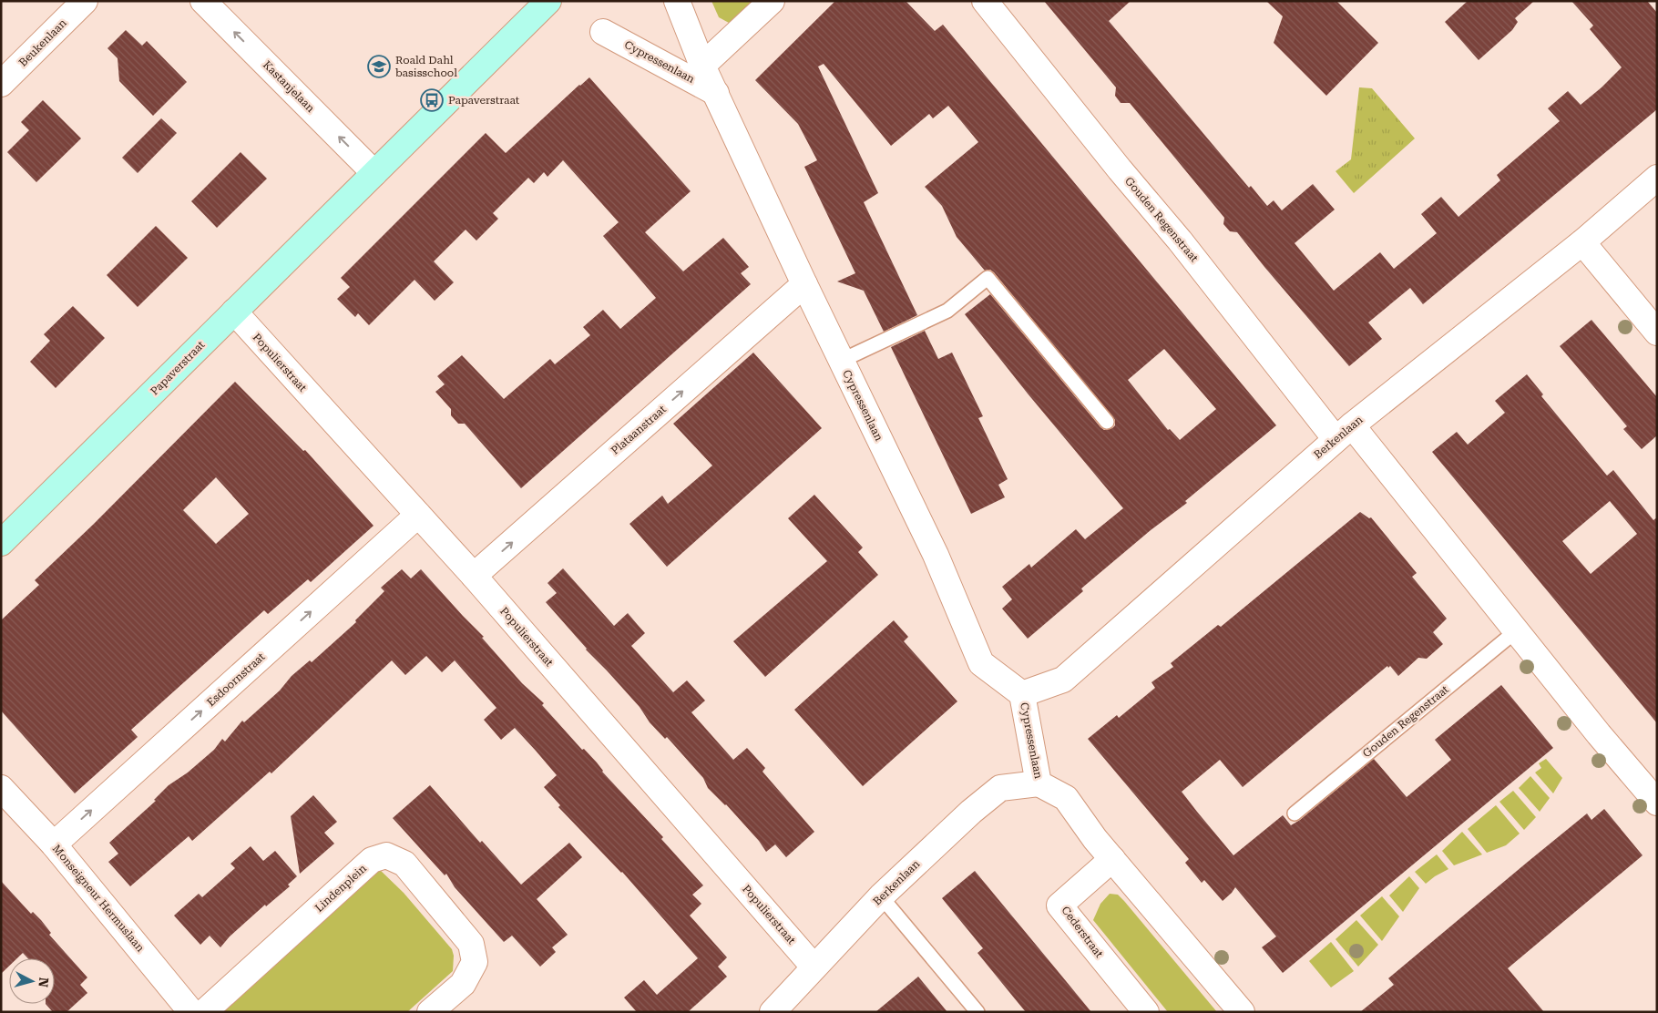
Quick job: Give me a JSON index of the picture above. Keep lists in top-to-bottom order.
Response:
{
  "streets": {
    "street": [
      "Beukenlaan",
      "Cypressenlaan",
      "Kastanjelaan",
      "Gouden Regenstraat",
      "Populierstraat",
      "Papaverstraat",
      "Plataanstraat",
      "Berkenlaan",
      "Esdoornstraat",
      "Lindenplein",
      "Monseigneur Hermuslaan",
      "Cederstraat"
    ]
  },
  "crossings": [
    ["Cypressenlaan", "Plataanstraat"],
    ["Cypressenlaan", "Berkenlaan"],
    ["Cypressenlaan", "Cederstraat"],
    ["Kastanjelaan", "Papaverstraat"],
    ["Gouden Regenstraat", "Berkenlaan"],
    ["Populierstraat", "Papaverstraat"],
    ["Populierstraat", "Plataanstraat"],
    ["Populierstraat", "Berkenlaan"],
    ["Populierstraat", "Esdoornstraat"],
    ["Esdoornstraat", "Monseigneur Hermuslaan"]
  ],
  "one_way": ["Kastanjelaan", "Plataanstraat", "Esdoornstraat"],
  "places": {
    "school or university": ["Roald Dahl basisschool"],
    "bus stop": ["Papaverstraat"]
  },
  "north": "right"
}
